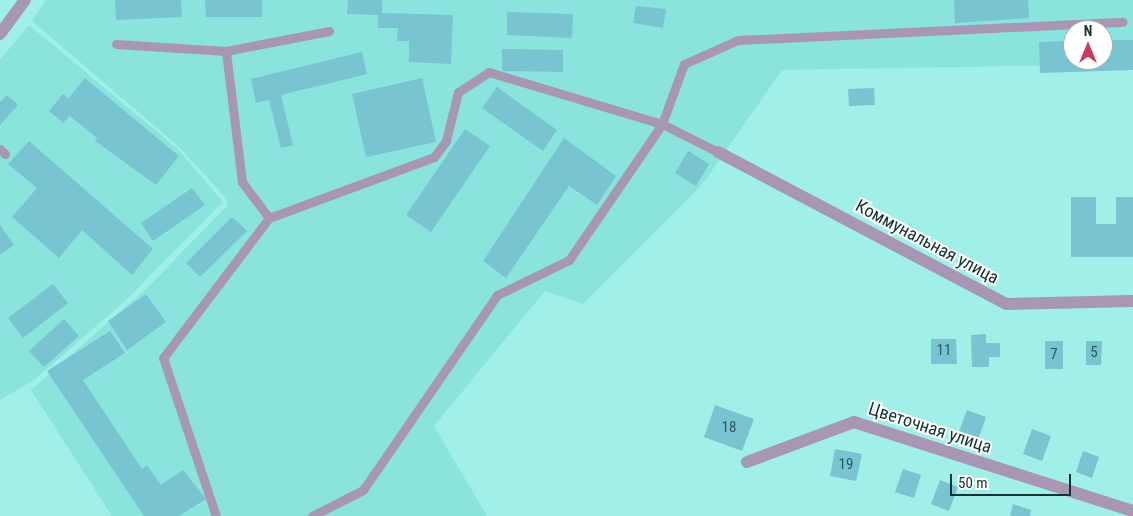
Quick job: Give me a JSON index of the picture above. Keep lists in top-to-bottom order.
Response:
{
  "streets": {
    "street": ["Коммунальная улица", "Цветочная улица"]
  },
  "house_numbers": [
    "11",
    "5",
    "7",
    "18",
    "19"
  ],
  "scale_bar": "50 m",
  "north": "top"
}
